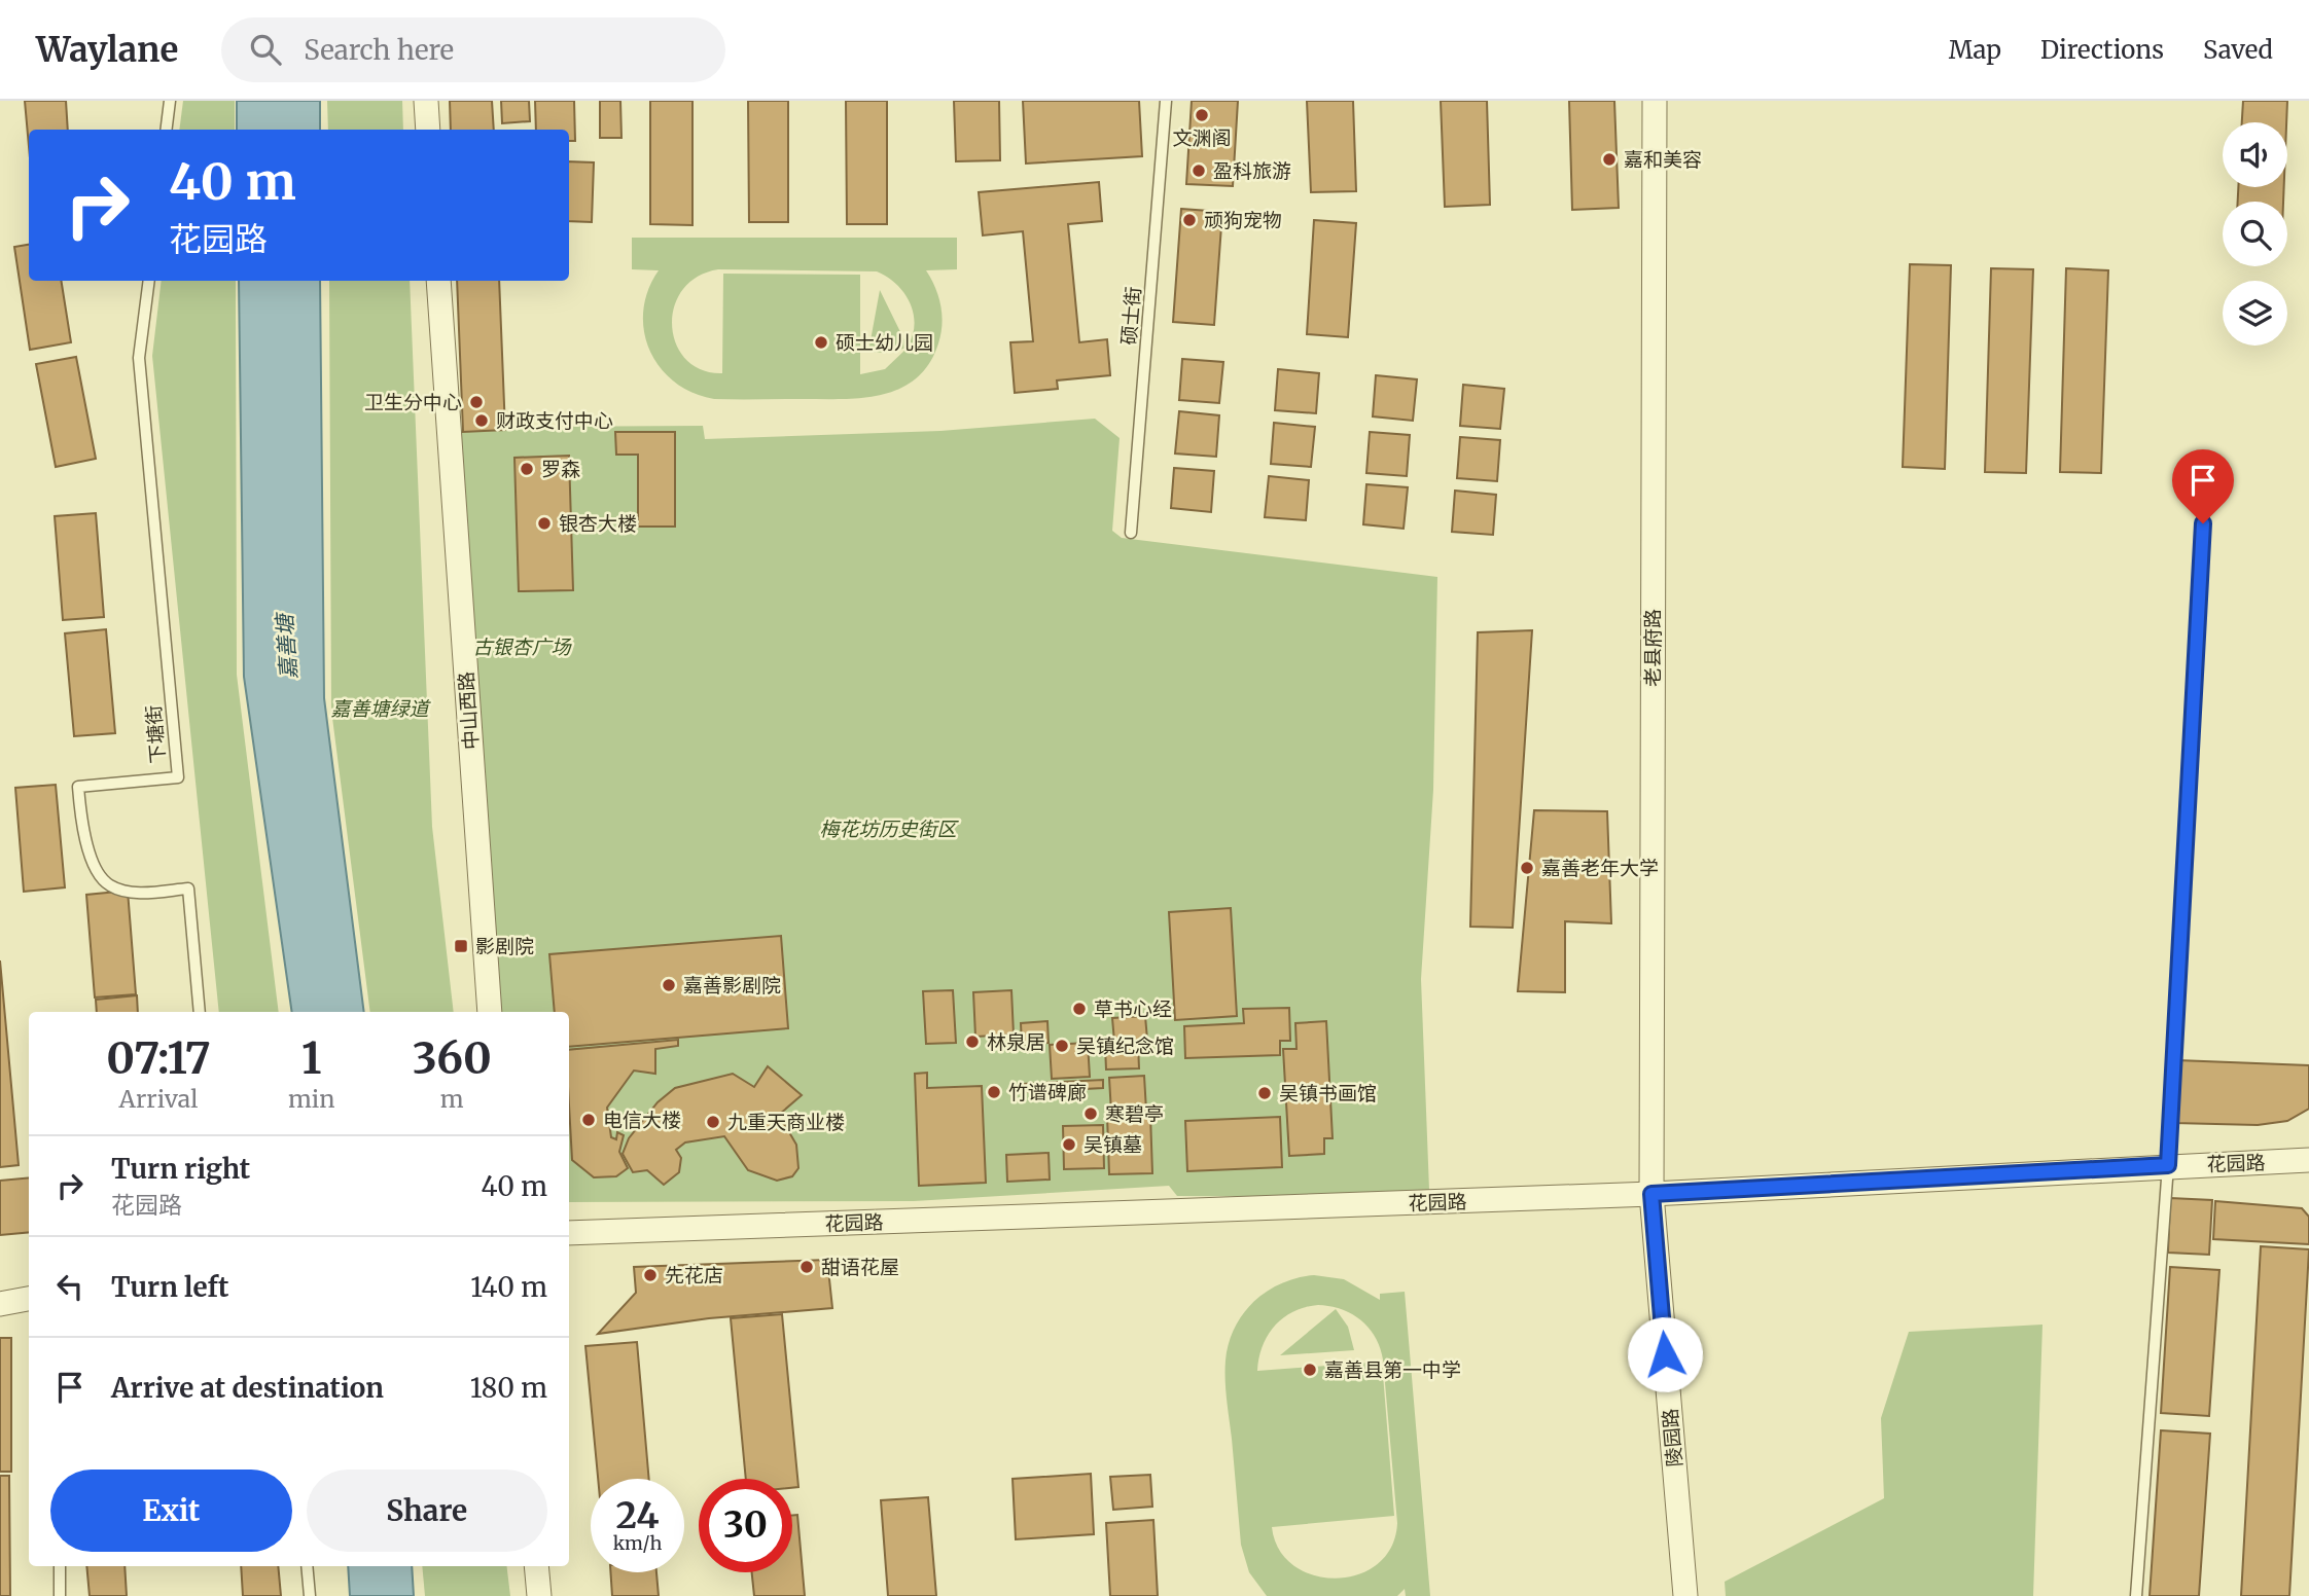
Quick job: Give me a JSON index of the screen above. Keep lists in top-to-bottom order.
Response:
{
  "streets": {
    "street": [
      "老县府路",
      "中山西路",
      "花园路",
      "陵园路"
    ],
    "lane": ["硕士街", "下塘街"]
  },
  "crossings": [
    ["老县府路", "花园路"],
    ["老县府路", "陵园路"],
    ["花园路", "陵园路"]
  ],
  "water": ["嘉善塘"],
  "parks": ["古银杏广场", "嘉善塘绿道", "梅花坊历史街区"],
  "places": {
    "other": [
      "文渊阁",
      "嘉和美容",
      "盈科旅游",
      "顽狗宠物",
      "硕士幼儿园",
      "卫生分中心",
      "财政支付中心",
      "罗森",
      "银杏大楼",
      "嘉善老年大学",
      "嘉善影剧院",
      "草书心经",
      "林泉居",
      "吴镇纪念馆",
      "竹谱碑廊",
      "吴镇书画馆",
      "寒碧亭",
      "电信大楼",
      "九重天商业楼",
      "吴镇墓",
      "甜语花屋",
      "先花店",
      "嘉善县第一中学"
    ],
    "transit": ["影剧院"]
  },
  "page": {
    "header": "Waylane",
    "search": "Search here",
    "nav": ["Map", "Directions", "Saved"],
    "turn": ["40 m", "花园路"],
    "eta": [
      "07:17",
      "Arrival",
      "1",
      "min",
      "360",
      "m"
    ],
    "list": [
      {
        "name": "Turn right",
        "note": "花园路",
        "value": "40 m"
      },
      {
        "name": "Turn left",
        "value": "140 m"
      },
      {
        "name": "Arrive at destination",
        "value": "180 m"
      }
    ],
    "buttons": ["Exit", "Share"],
    "speed": "24 km/h",
    "limit": "30"
  }
}
